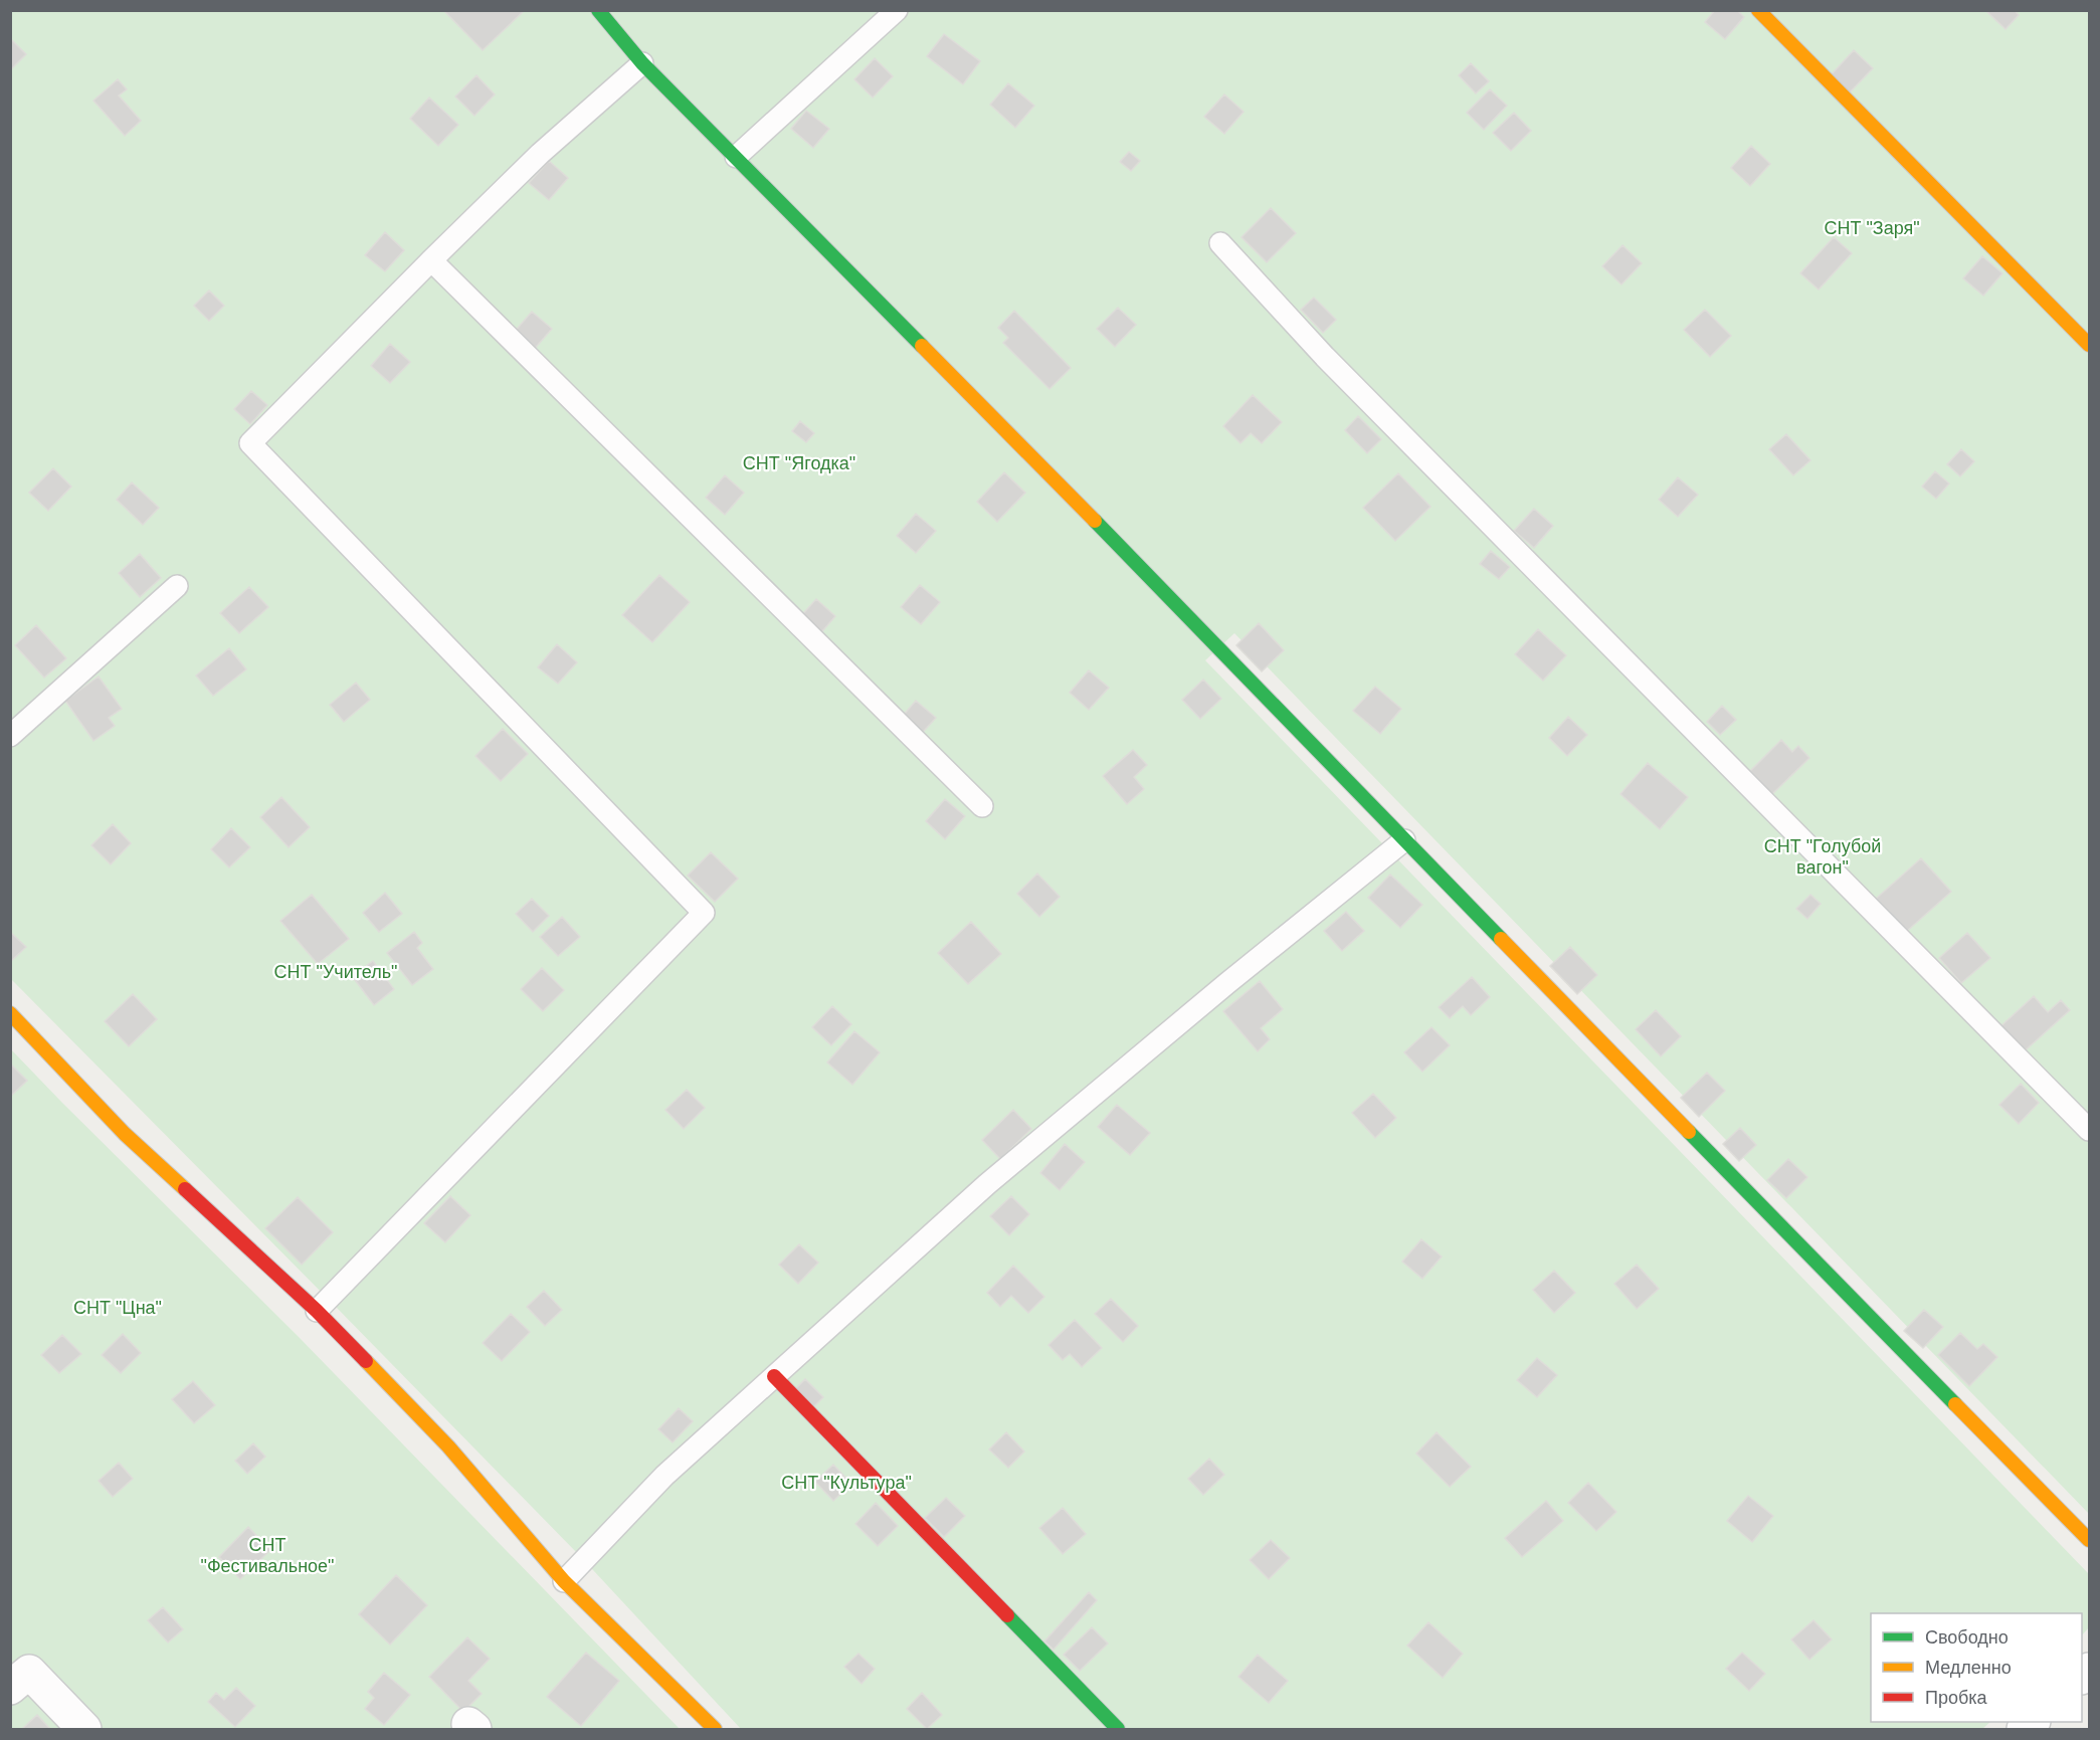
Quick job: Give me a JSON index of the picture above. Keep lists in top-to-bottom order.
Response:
{
  "parks": [
    "СНТ \"Заря\"",
    "СНТ \"Ягодка\"",
    "СНТ \"Голубой вагон\"",
    "СНТ \"Учитель\"",
    "СНТ \"Цна\"",
    "СНТ \"Культура\"",
    "СНТ \"Фестивальное\""
  ],
  "legend": ["Свободно", "Медленно", "Пробка"]
}
